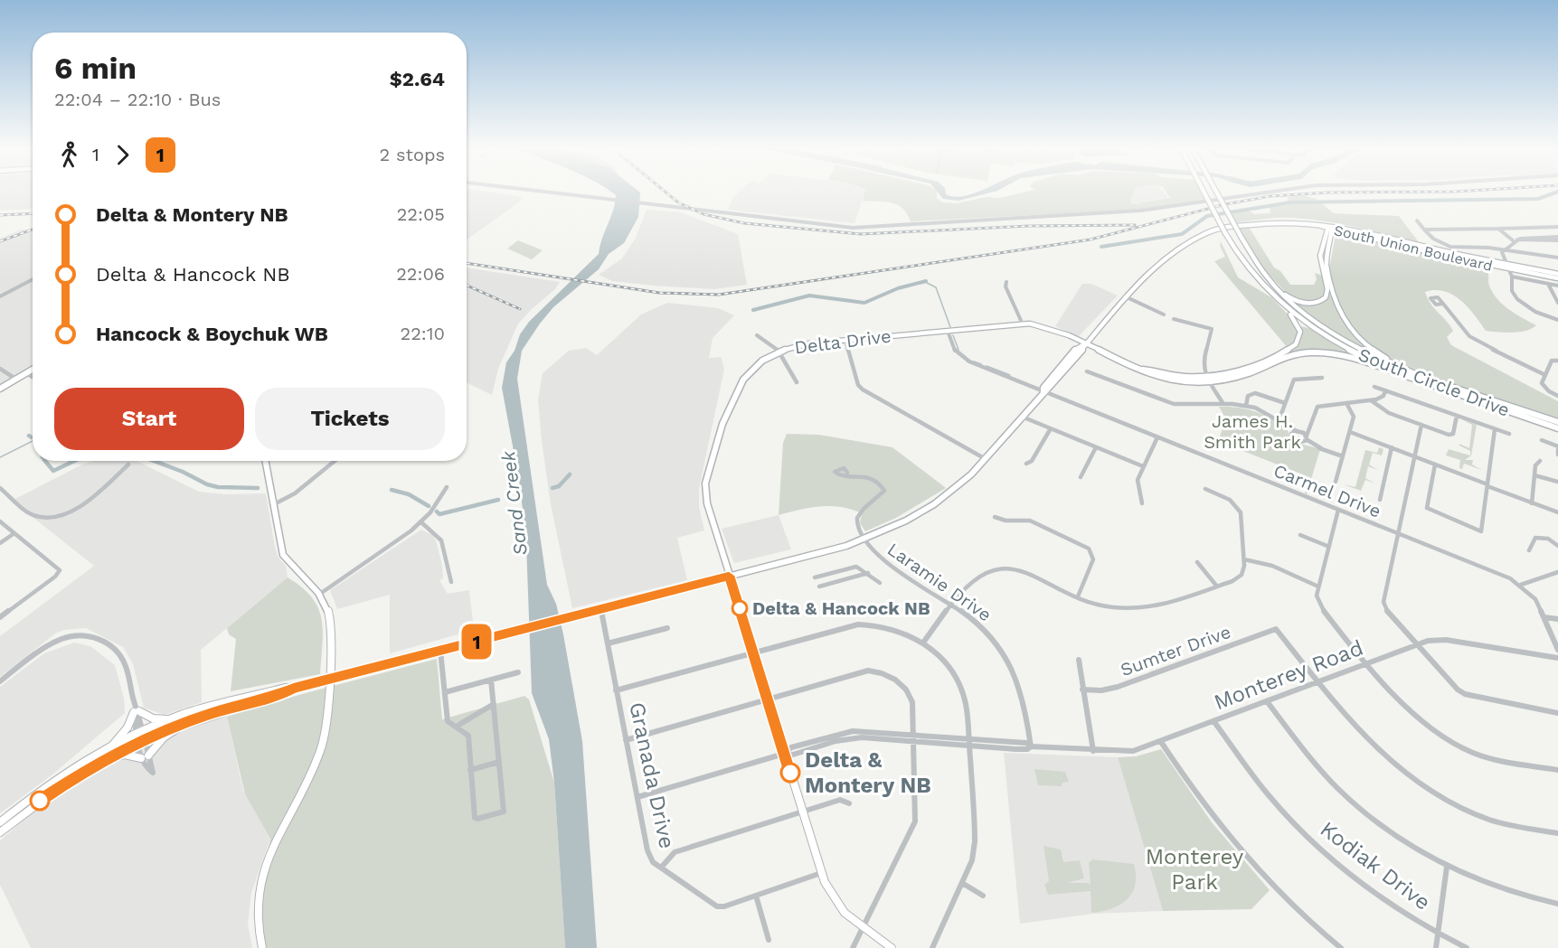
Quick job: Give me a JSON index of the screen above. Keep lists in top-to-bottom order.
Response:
{
  "streets": {
    "main road": ["South Union Boulevard", "Delta Drive", "South Circle Drive"],
    "street": [
      "Carmel Drive",
      "Laramie Drive",
      "Sumter Drive",
      "Monterey Road",
      "Granada Drive",
      "Kodiak Drive"
    ]
  },
  "crossings": [
    ["Delta Drive", "Carmel Drive"],
    ["Delta Drive", "Monterey Road"],
    ["Delta Drive", "Granada Drive"],
    ["Laramie Drive", "Monterey Road"],
    ["Sumter Drive", "Monterey Road"],
    ["Monterey Road", "Granada Drive"],
    ["Monterey Road", "Kodiak Drive"]
  ],
  "water": ["Sand Creek"],
  "parks": ["James H. Smith Park", "Monterey Park"],
  "places": ["Delta & Hancock NB", "Delta & Montery NB"],
  "lines": ["bus line 1"],
  "page": {
    "on_map": "1",
    "heading": ["6 min", "22:04 – 22:10 · Bus", "$2.64"],
    "legs": ["1", "1", "2 stops"],
    "list": [
      {
        "name": "Delta & Montery NB",
        "value": "22:05"
      },
      {
        "name": "Delta & Hancock NB",
        "value": "22:06"
      },
      {
        "name": "Hancock & Boychuk WB",
        "value": "22:10"
      }
    ],
    "buttons": ["Start", "Tickets"]
  }
}
